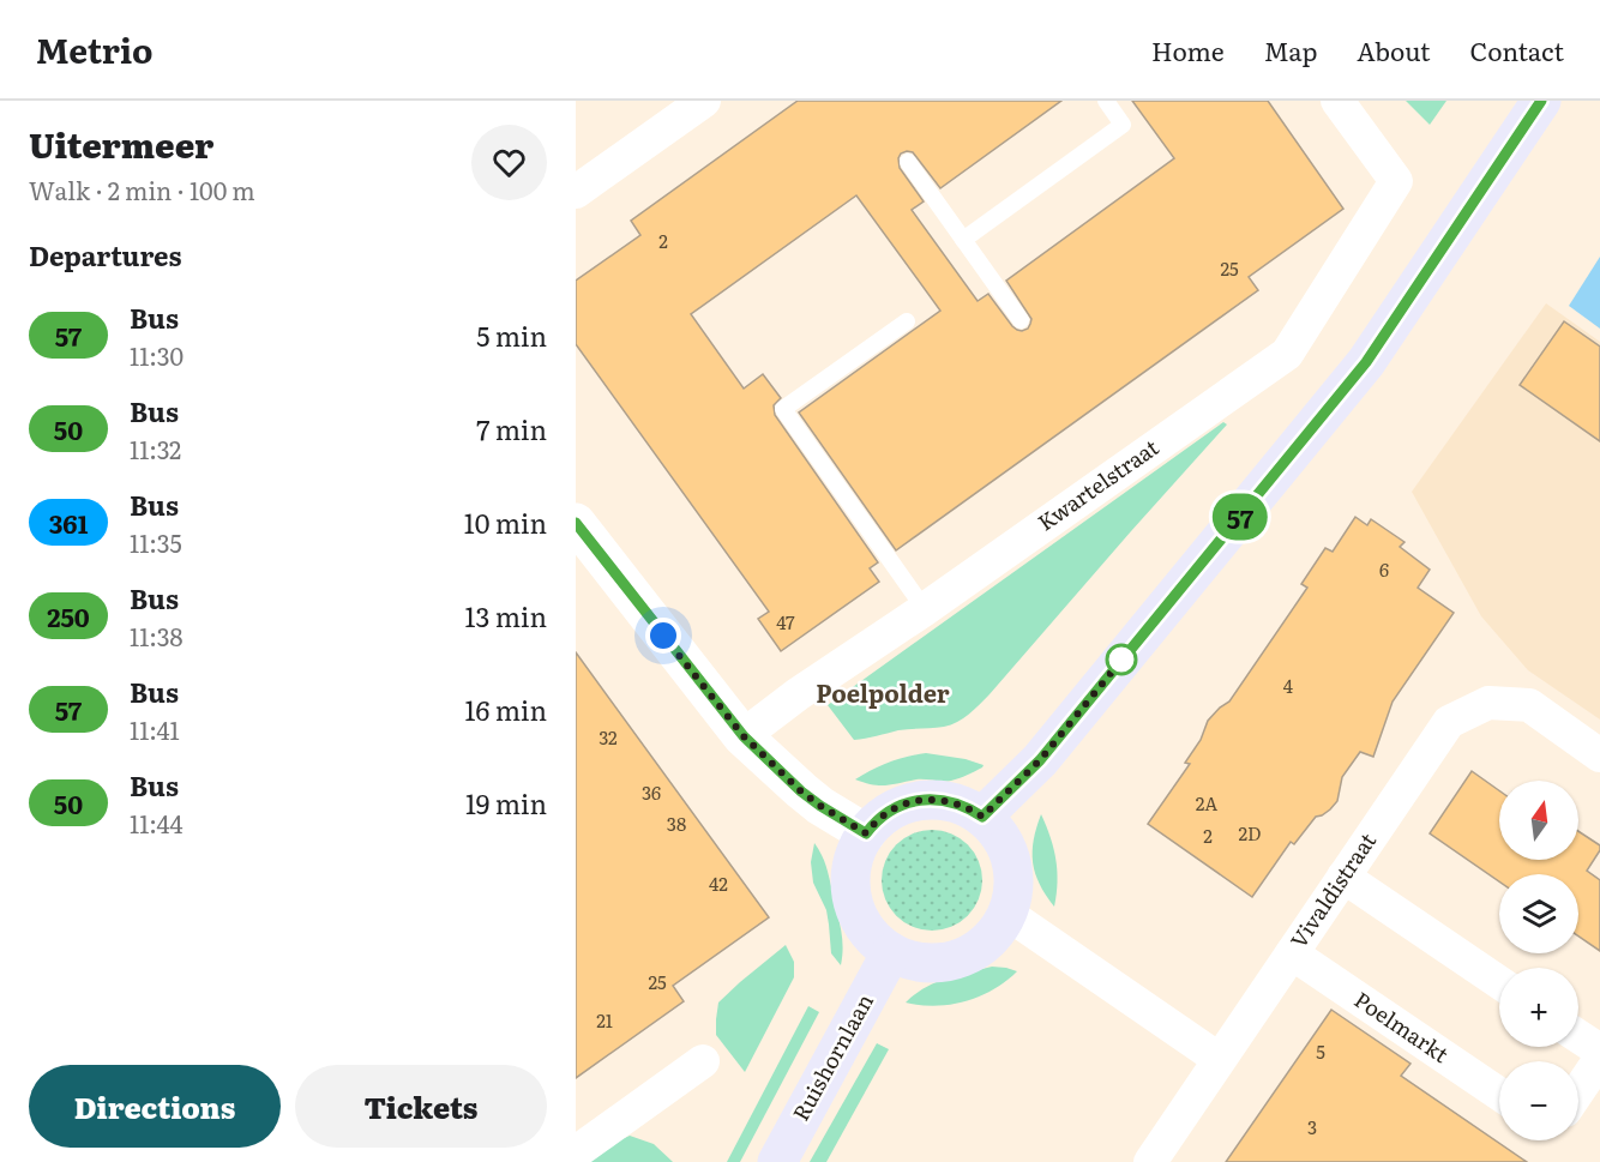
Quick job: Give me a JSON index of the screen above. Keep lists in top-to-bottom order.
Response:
{
  "streets": {
    "main road": ["Ruishornlaan"],
    "street": ["Kwartelstraat", "Vivaldistraat", "Poelmarkt"]
  },
  "crossings": [
    ["Vivaldistraat", "Poelmarkt"]
  ],
  "districts": ["Poelpolder"],
  "lines": ["bus line 57"],
  "house_numbers": [
    "2",
    "25",
    "6",
    "47",
    "4",
    "32",
    "36",
    "2A",
    "38",
    "2D",
    "2",
    "42",
    "25",
    "21",
    "5",
    "3"
  ],
  "north": "top",
  "page": {
    "header": "Metrio",
    "nav": [
      "Home",
      "Map",
      "About",
      "Contact"
    ],
    "heading": [
      ["Uitermeer", "Walk · 2 min · 100 m"],
      "Departures"
    ],
    "on_map": "57",
    "list": [
      {
        "mark": "57",
        "name": "Bus",
        "note": "11:30",
        "value": "5 min"
      },
      {
        "mark": "50",
        "name": "Bus",
        "note": "11:32",
        "value": "7 min"
      },
      {
        "mark": "361",
        "name": "Bus",
        "note": "11:35",
        "value": "10 min"
      },
      {
        "mark": "250",
        "name": "Bus",
        "note": "11:38",
        "value": "13 min"
      },
      {
        "mark": "57",
        "name": "Bus",
        "note": "11:41",
        "value": "16 min"
      },
      {
        "mark": "50",
        "name": "Bus",
        "note": "11:44",
        "value": "19 min"
      }
    ],
    "map_buttons": ["+", "−"],
    "buttons": ["Directions", "Tickets"]
  }
}
